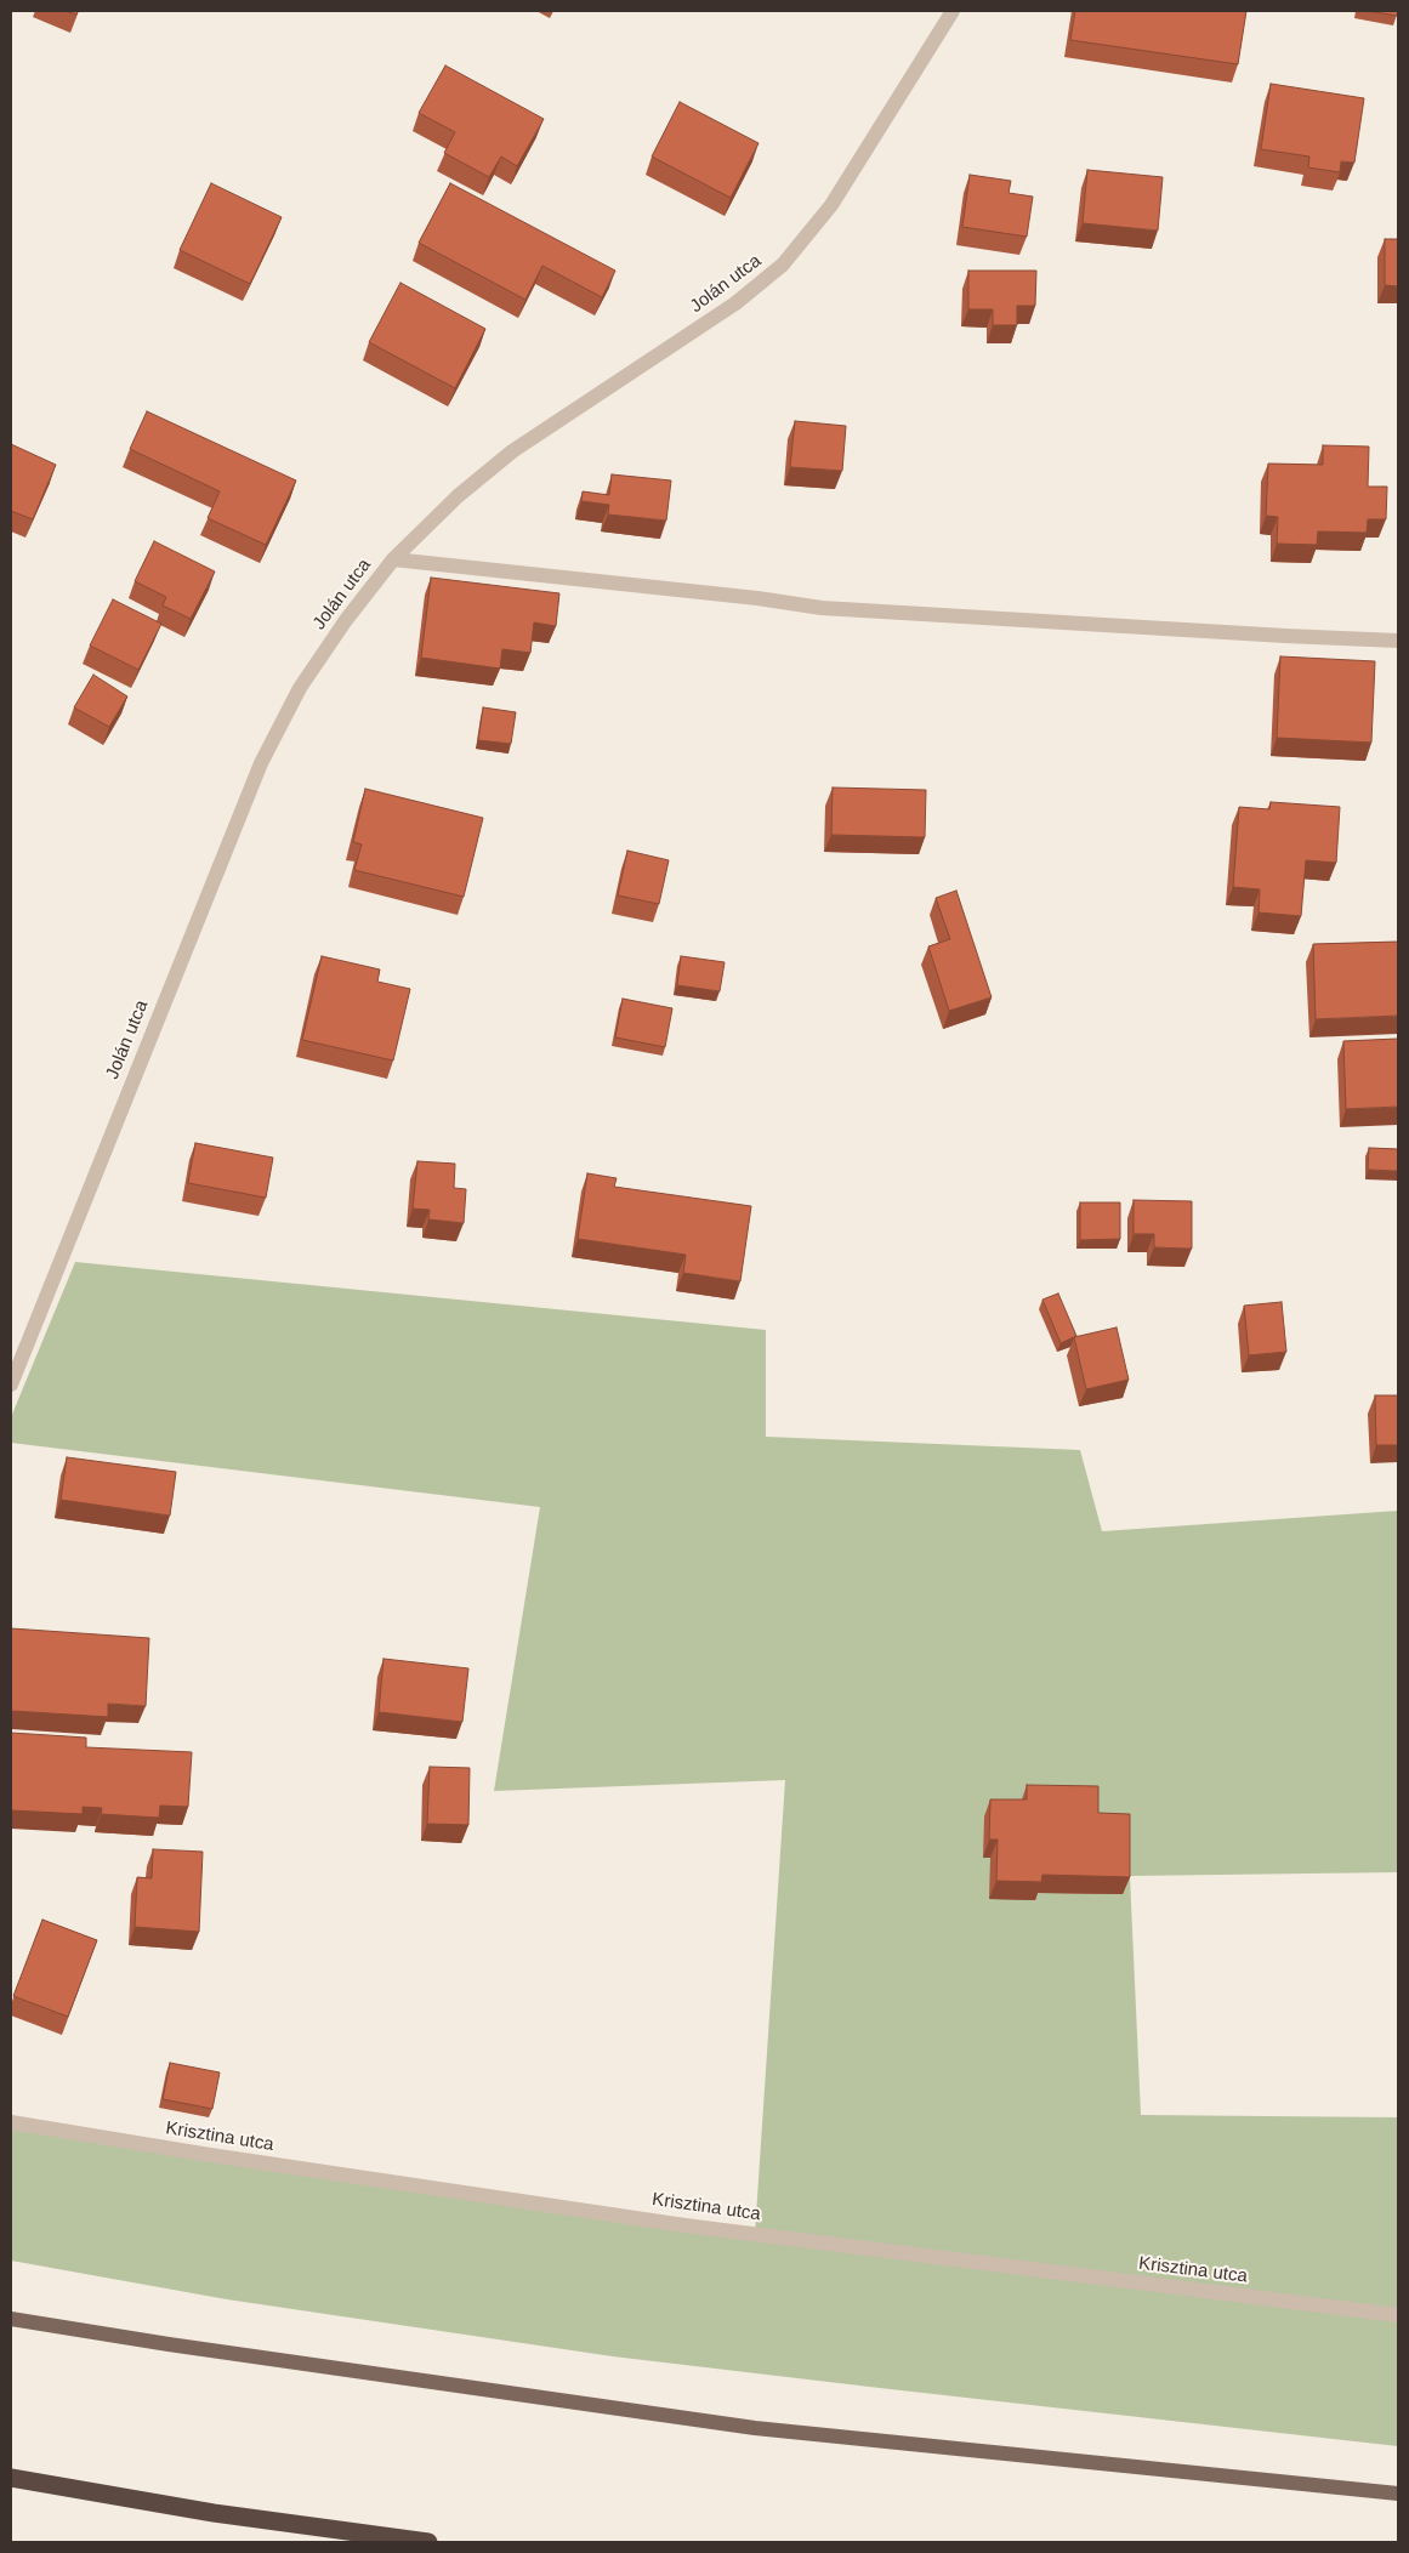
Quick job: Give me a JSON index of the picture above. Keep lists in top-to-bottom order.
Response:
{
  "streets": {
    "street": ["Jolán utca", "Krisztina utca"]
  }
}
